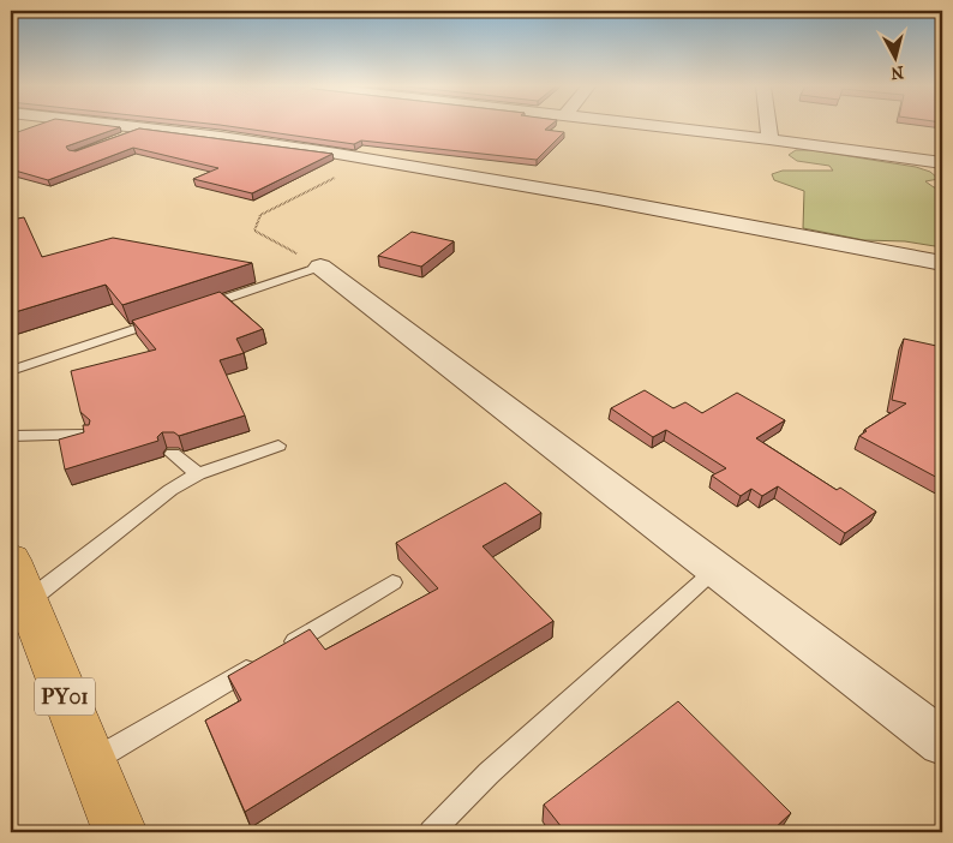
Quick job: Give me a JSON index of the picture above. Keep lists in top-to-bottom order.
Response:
{
  "streets": {
    "highway": ["PY01"]
  },
  "north": "bottom"
}
